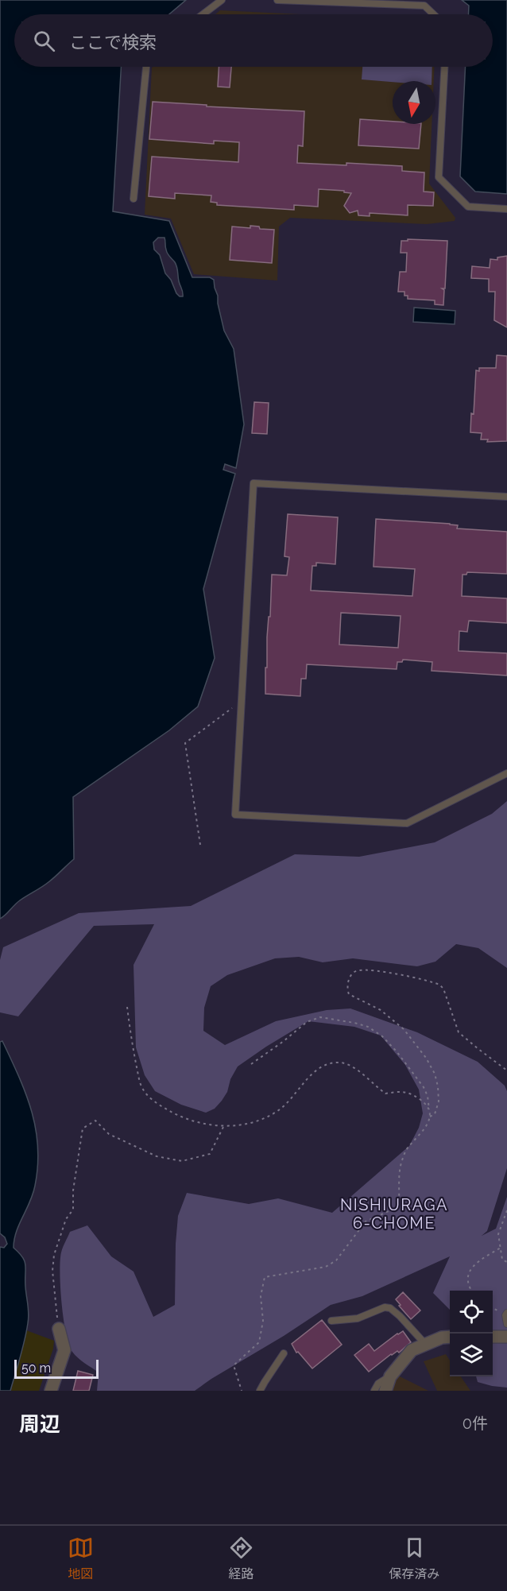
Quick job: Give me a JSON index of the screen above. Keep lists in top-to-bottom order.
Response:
{
  "districts": ["NISHIURAGA 6-CHOME"],
  "scale_bar": "50 m",
  "north": "bottom",
  "page": {
    "search": "ここで検索",
    "scale": "50 m",
    "heading": ["周辺", "0件"],
    "nav": ["地図", "経路", "保存済み"]
  }
}
